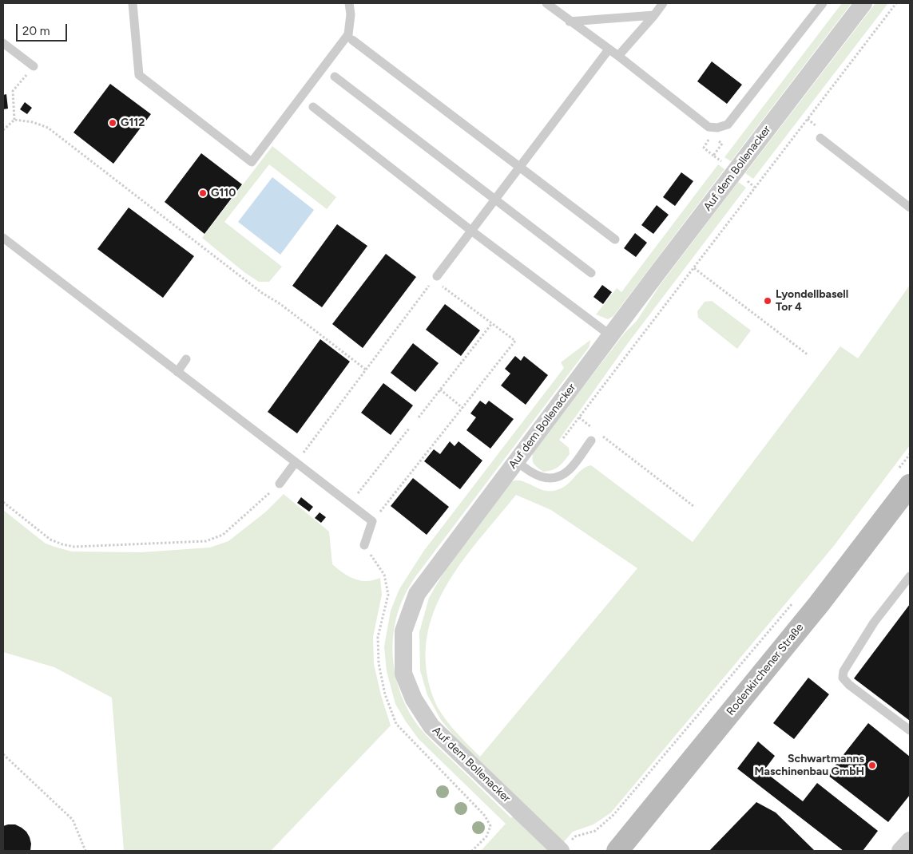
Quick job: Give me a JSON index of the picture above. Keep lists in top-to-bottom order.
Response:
{
  "streets": {
    "main road": ["Rodenkirchener Straße"],
    "street": ["Auf dem Bollenacker"]
  },
  "places": [
    "G112",
    "G110",
    "Lyondellbasell Tor 4",
    "Schwartmanns Maschinenbau GmbH"
  ],
  "scale_bar": "20 m"
}
